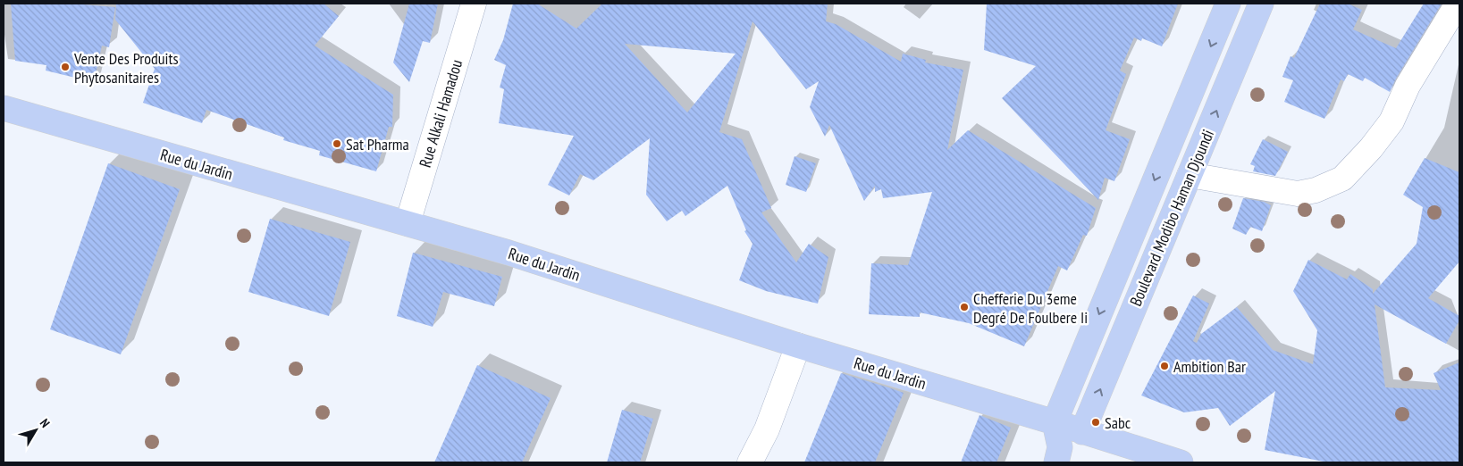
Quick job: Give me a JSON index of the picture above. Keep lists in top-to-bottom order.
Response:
{
  "streets": {
    "main road": ["Rue du Jardin", "Boulevard Modibo Haman Djoundi"],
    "street": ["Rue Alkali Hamadou"]
  },
  "crossings": [
    ["Rue Alkali Hamadou", "Rue du Jardin"],
    ["Rue du Jardin", "Boulevard Modibo Haman Djoundi"]
  ],
  "places": [
    "Vente Des Produits Phytosanitaires",
    "Sat Pharma",
    "Chefferie Du 3eme Degré De Foulbere Ii",
    "Ambition Bar",
    "Sabc"
  ],
  "north": "top right"
}
